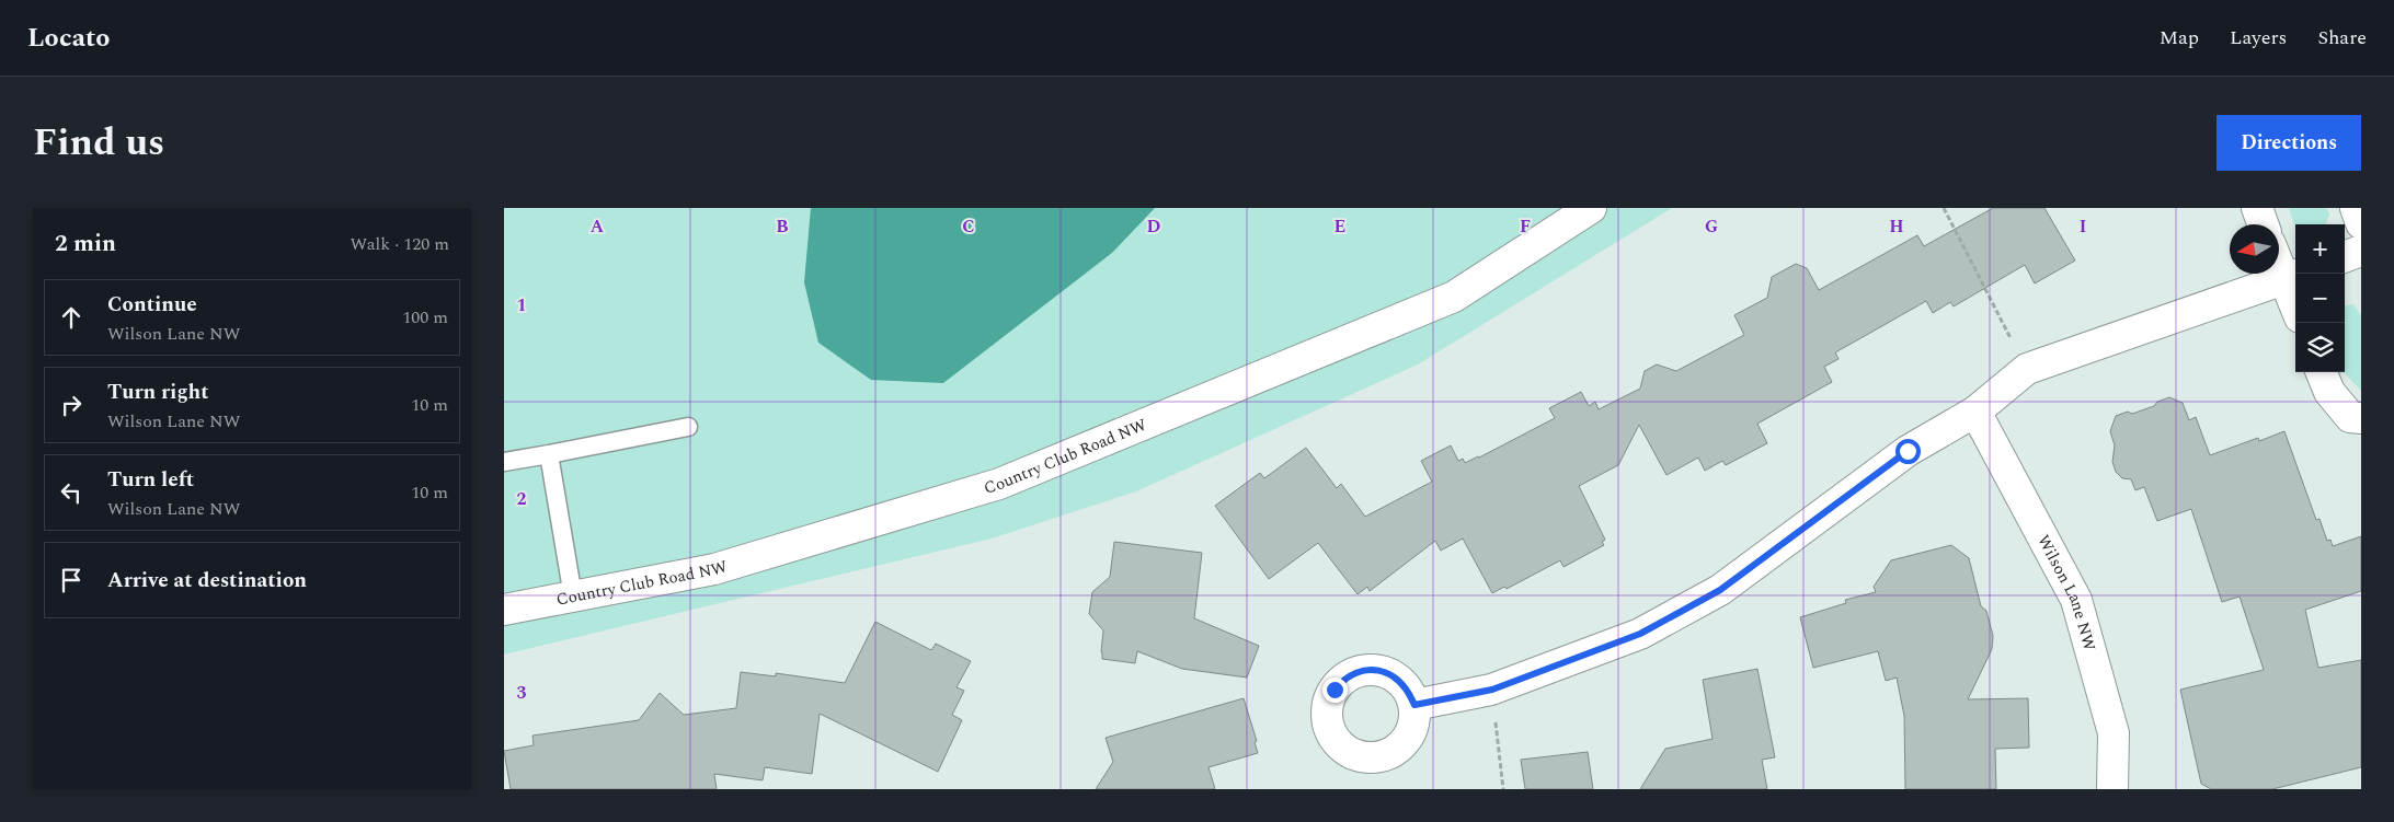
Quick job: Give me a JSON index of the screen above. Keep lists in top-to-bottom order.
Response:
{
  "streets": {
    "street": ["Country Club Road NW", "Wilson Lane NW"]
  },
  "north": "left",
  "page": {
    "header": "Locato",
    "nav": ["Map", "Layers", "Share"],
    "title": "Find us",
    "buttons": "Directions",
    "heading": ["2 min", "Walk · 120 m"],
    "map_buttons": ["+", "−"],
    "list": [
      ["Continue", "Wilson Lane NW", "100 m"],
      ["Turn right", "Wilson Lane NW", "10 m"],
      ["Turn left", "Wilson Lane NW", "10 m"],
      "Arrive at destination"
    ]
  },
  "grid": {
    "columns": [
      "A",
      "B",
      "C",
      "D",
      "E",
      "F",
      "G",
      "H",
      "I"
    ],
    "rows": ["1", "2", "3"]
  }
}
